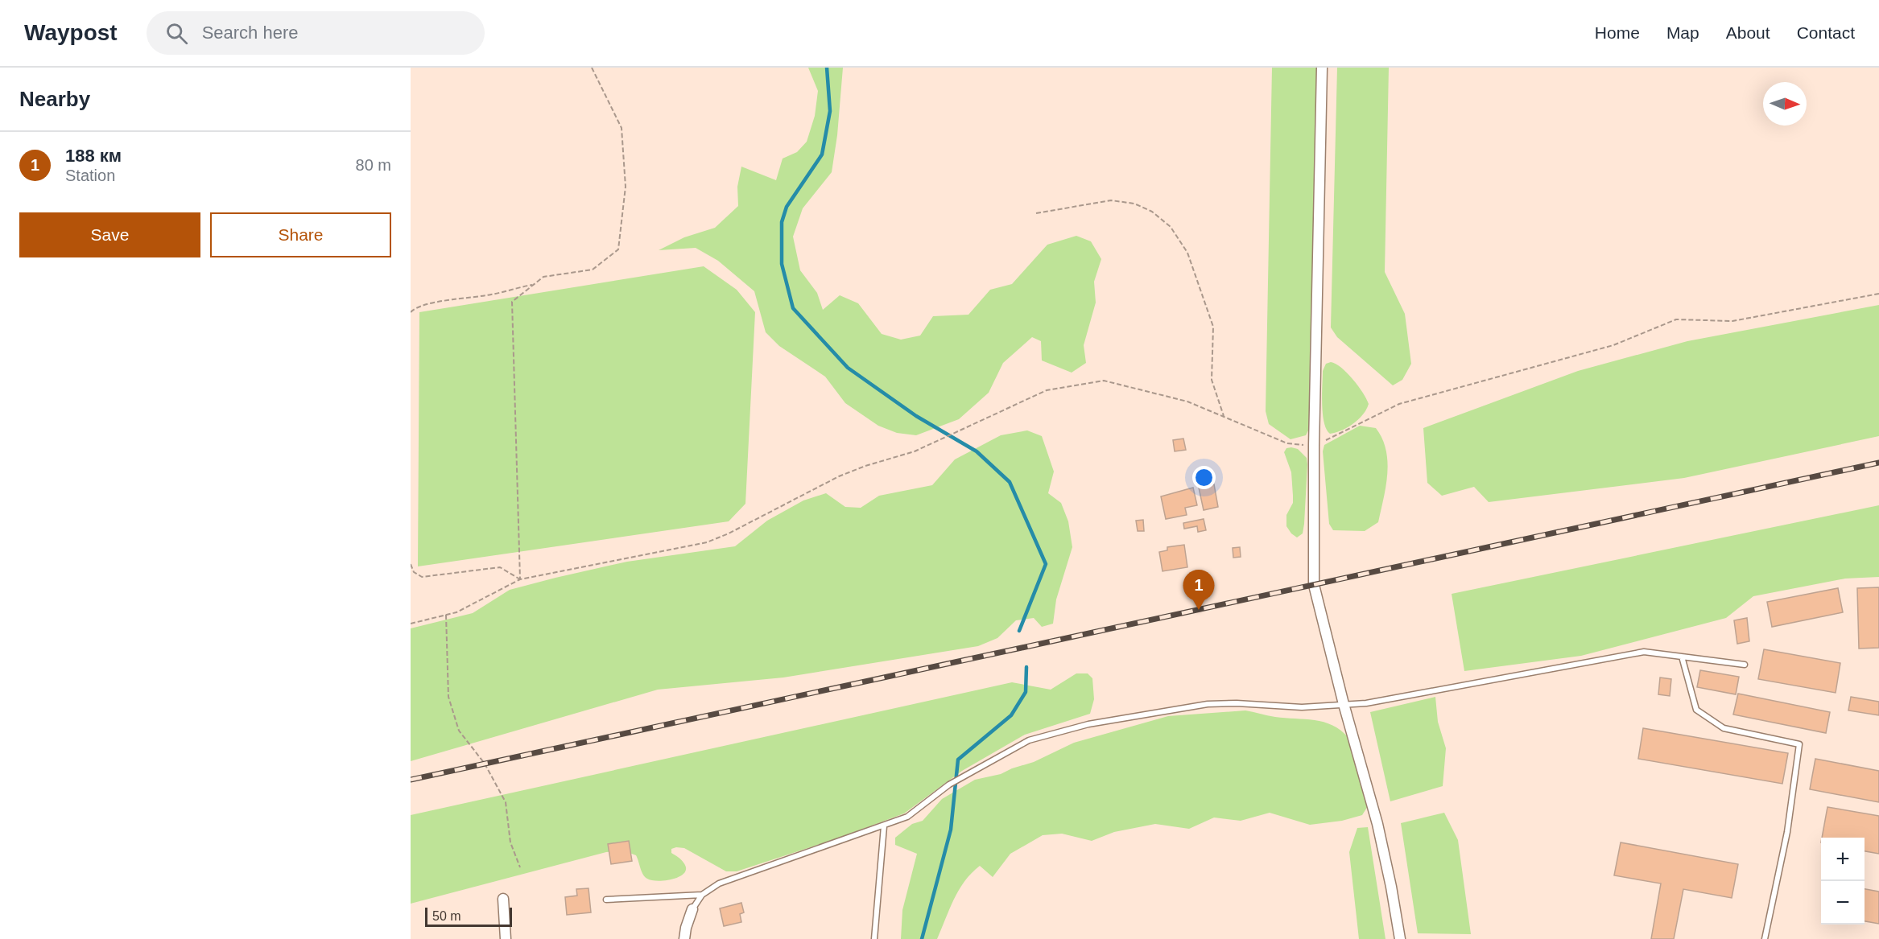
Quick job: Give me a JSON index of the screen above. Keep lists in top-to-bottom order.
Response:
{
  "scale_bar": "50 m",
  "north": "right",
  "page": {
    "header": "Waypost",
    "search": "Search here",
    "nav": [
      "Home",
      "Map",
      "About",
      "Contact"
    ],
    "heading": "Nearby",
    "list": [
      {
        "mark": "1",
        "name": "188 км",
        "note": "Station",
        "value": "80 m"
      }
    ],
    "buttons": ["Save", "Share"],
    "pins": "1",
    "map_buttons": ["+", "−"],
    "scale": "50 m"
  }
}
